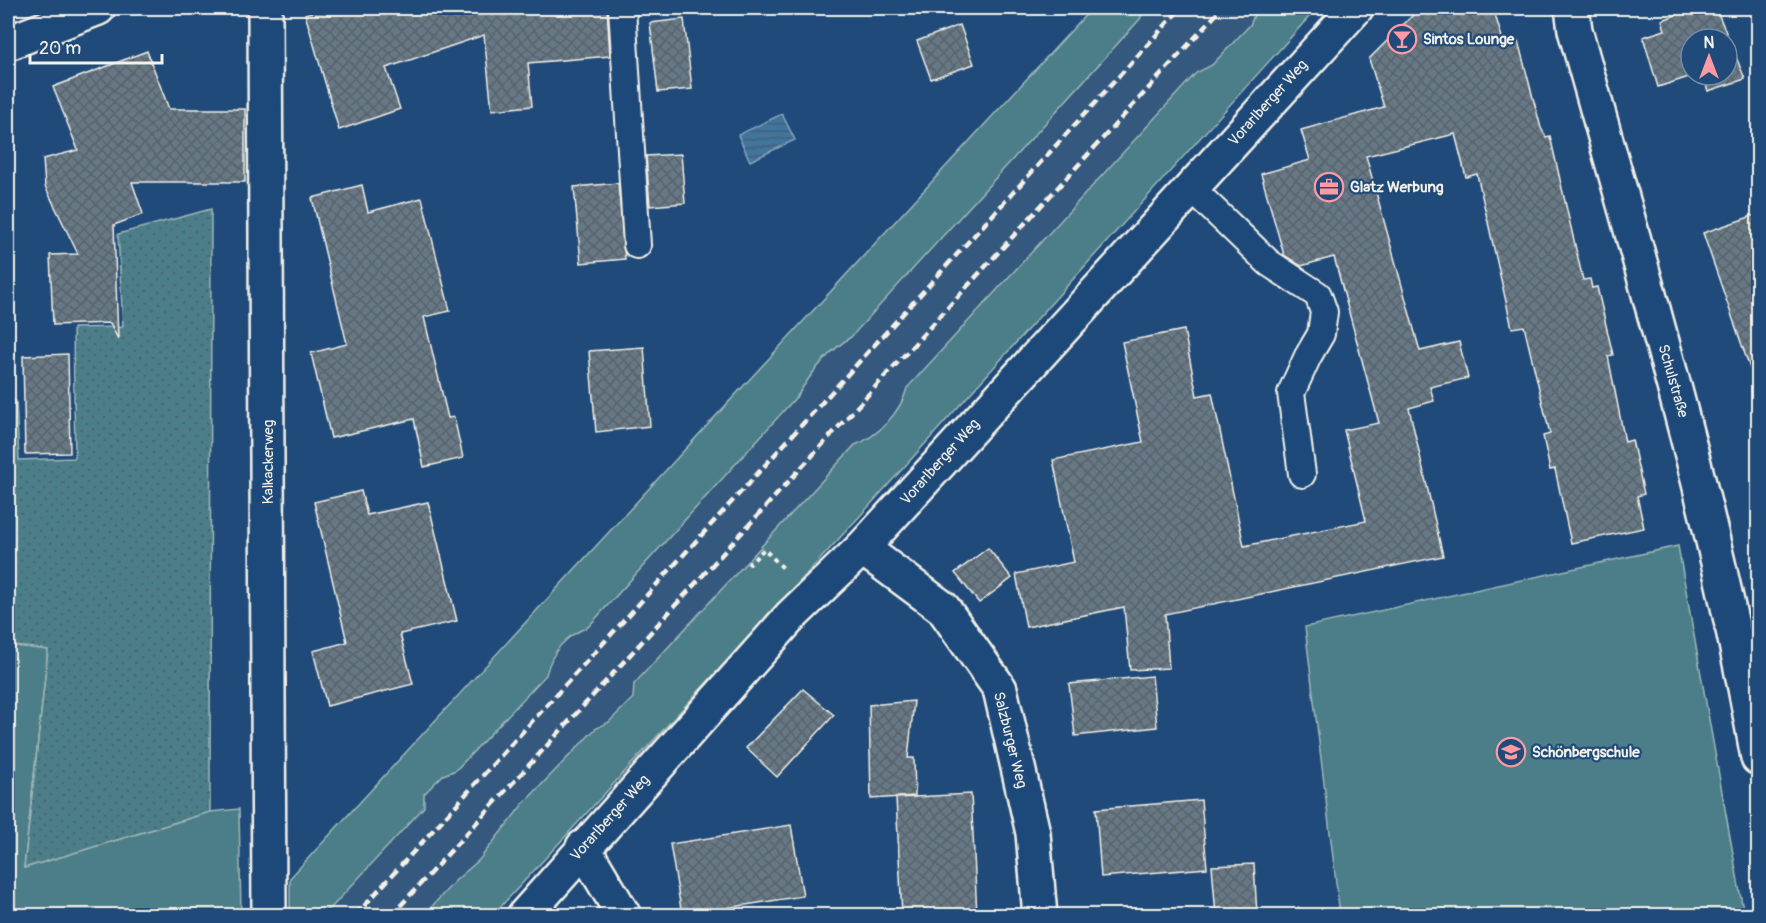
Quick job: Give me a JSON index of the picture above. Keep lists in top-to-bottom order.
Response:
{
  "streets": {
    "street": [
      "Vorarlberger Weg",
      "Schulstraße",
      "Kalkackerweg",
      "Salzburger Weg"
    ]
  },
  "crossings": [
    ["Vorarlberger Weg", "Salzburger Weg"]
  ],
  "places": {
    "bar": ["Sintos Lounge"],
    "office": ["Glatz Werbung"],
    "school or university": ["Schönbergschule"]
  },
  "scale_bar": "20 m",
  "north": "top"
}
